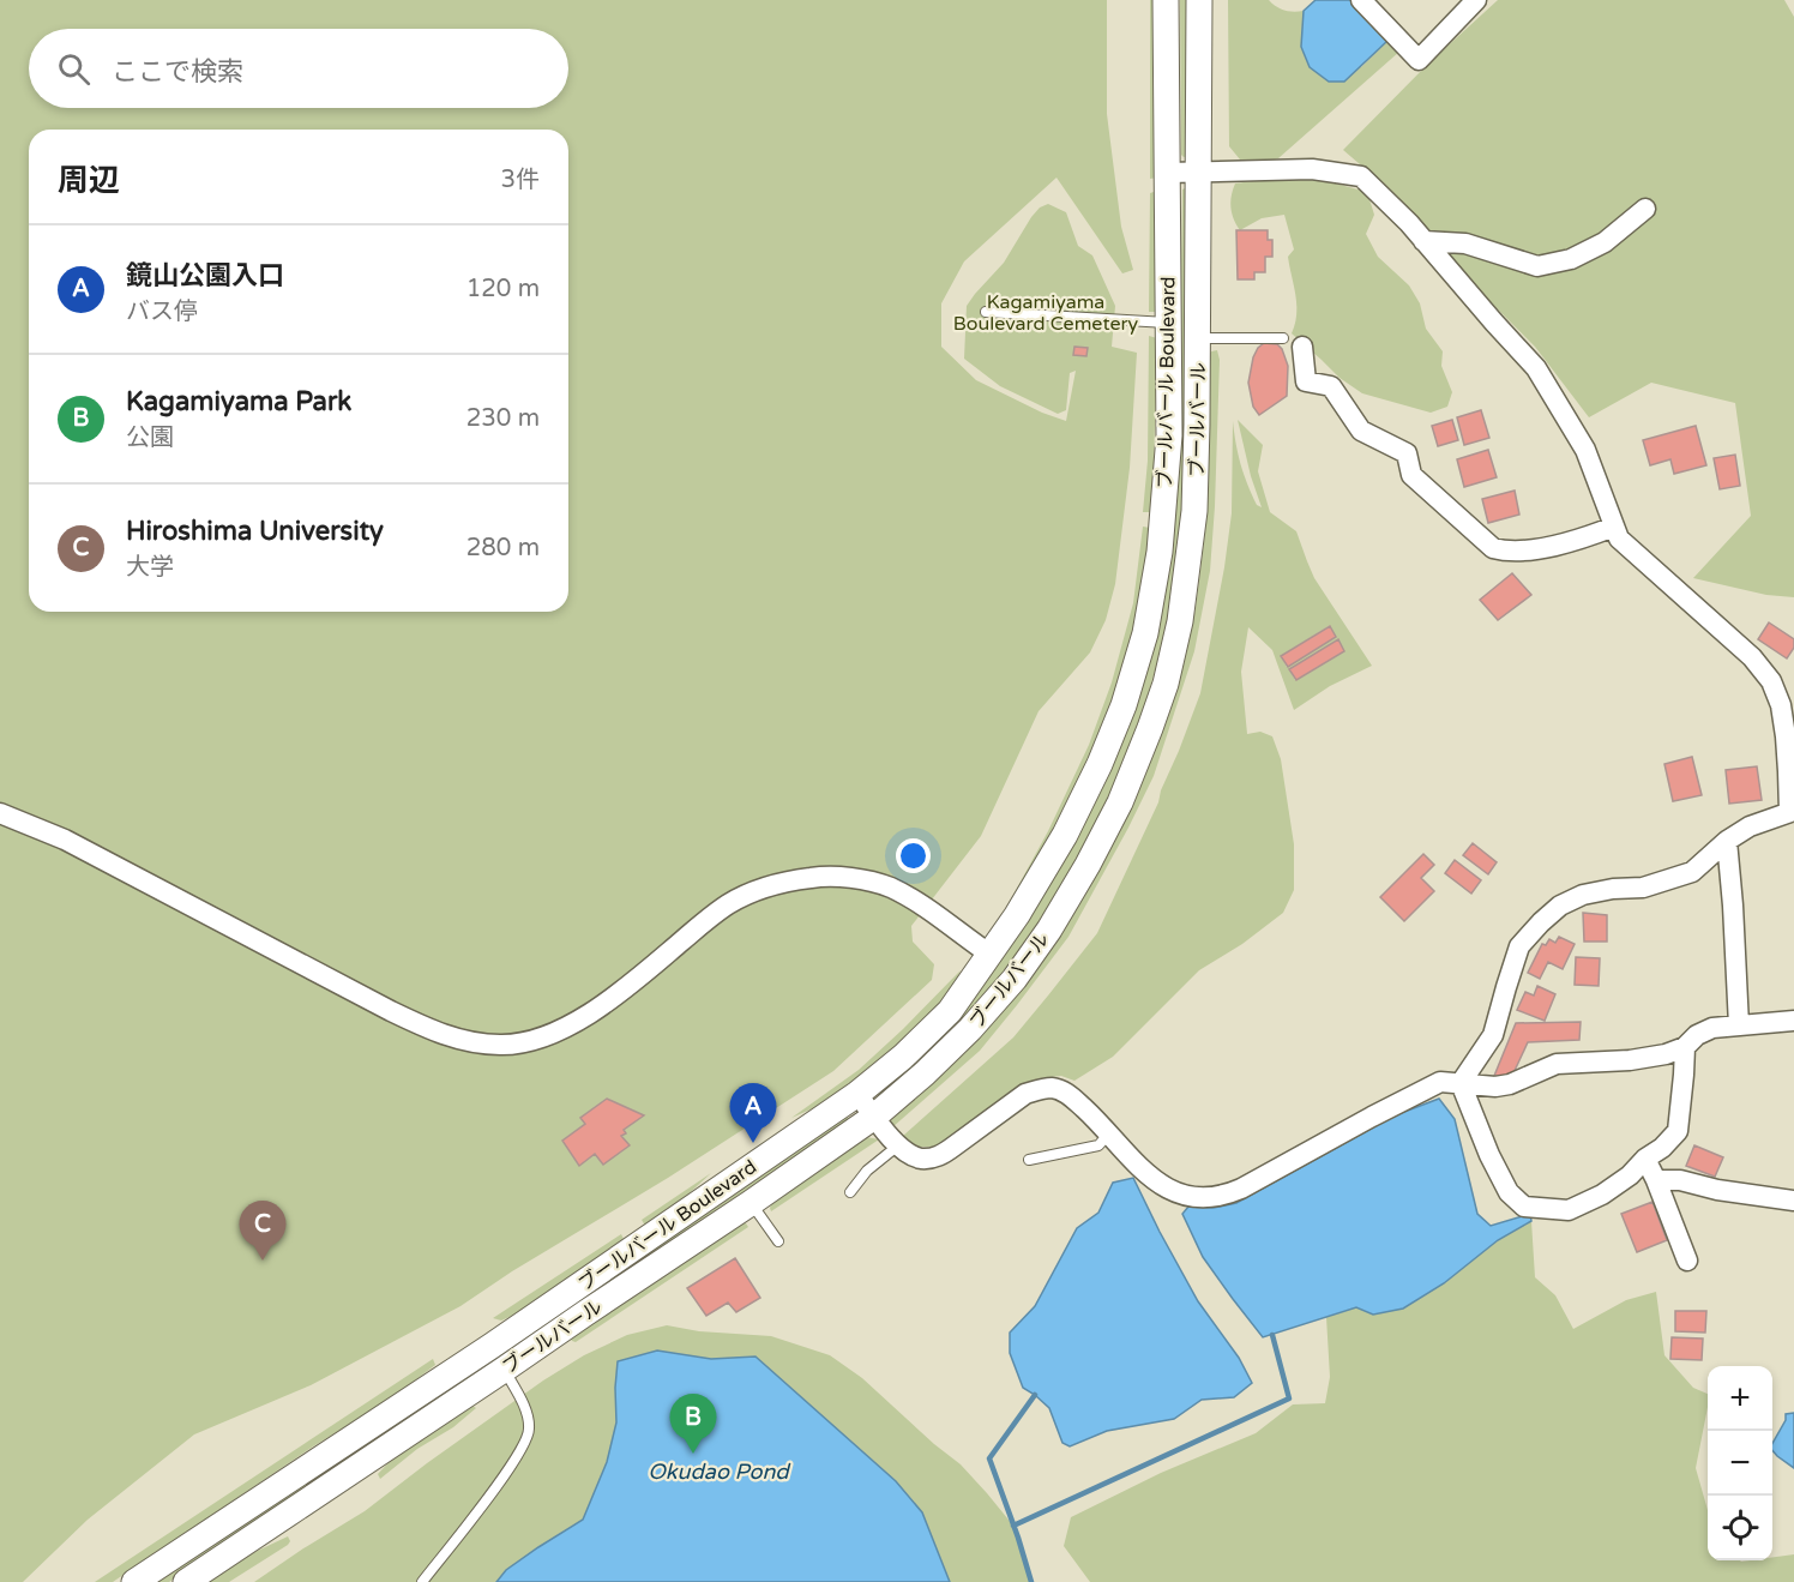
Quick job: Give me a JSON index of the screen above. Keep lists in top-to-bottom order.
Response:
{
  "streets": {
    "street": ["ブールバール Boulevard", "ブールバール"]
  },
  "water": ["Okudao Pond"],
  "parks": ["Kagamiyama Boulevard Cemetery"],
  "page": {
    "search": "ここで検索",
    "heading": ["周辺", "3件"],
    "list": [
      {
        "mark": "A",
        "name": "鏡山公園入口",
        "note": "バス停",
        "value": "120 m"
      },
      {
        "mark": "B",
        "name": "Kagamiyama Park",
        "note": "公園",
        "value": "230 m"
      },
      {
        "mark": "C",
        "name": "Hiroshima University",
        "note": "大学",
        "value": "280 m"
      }
    ],
    "pins": ["A", "C", "B"],
    "map_buttons": ["+", "−"]
  }
}
